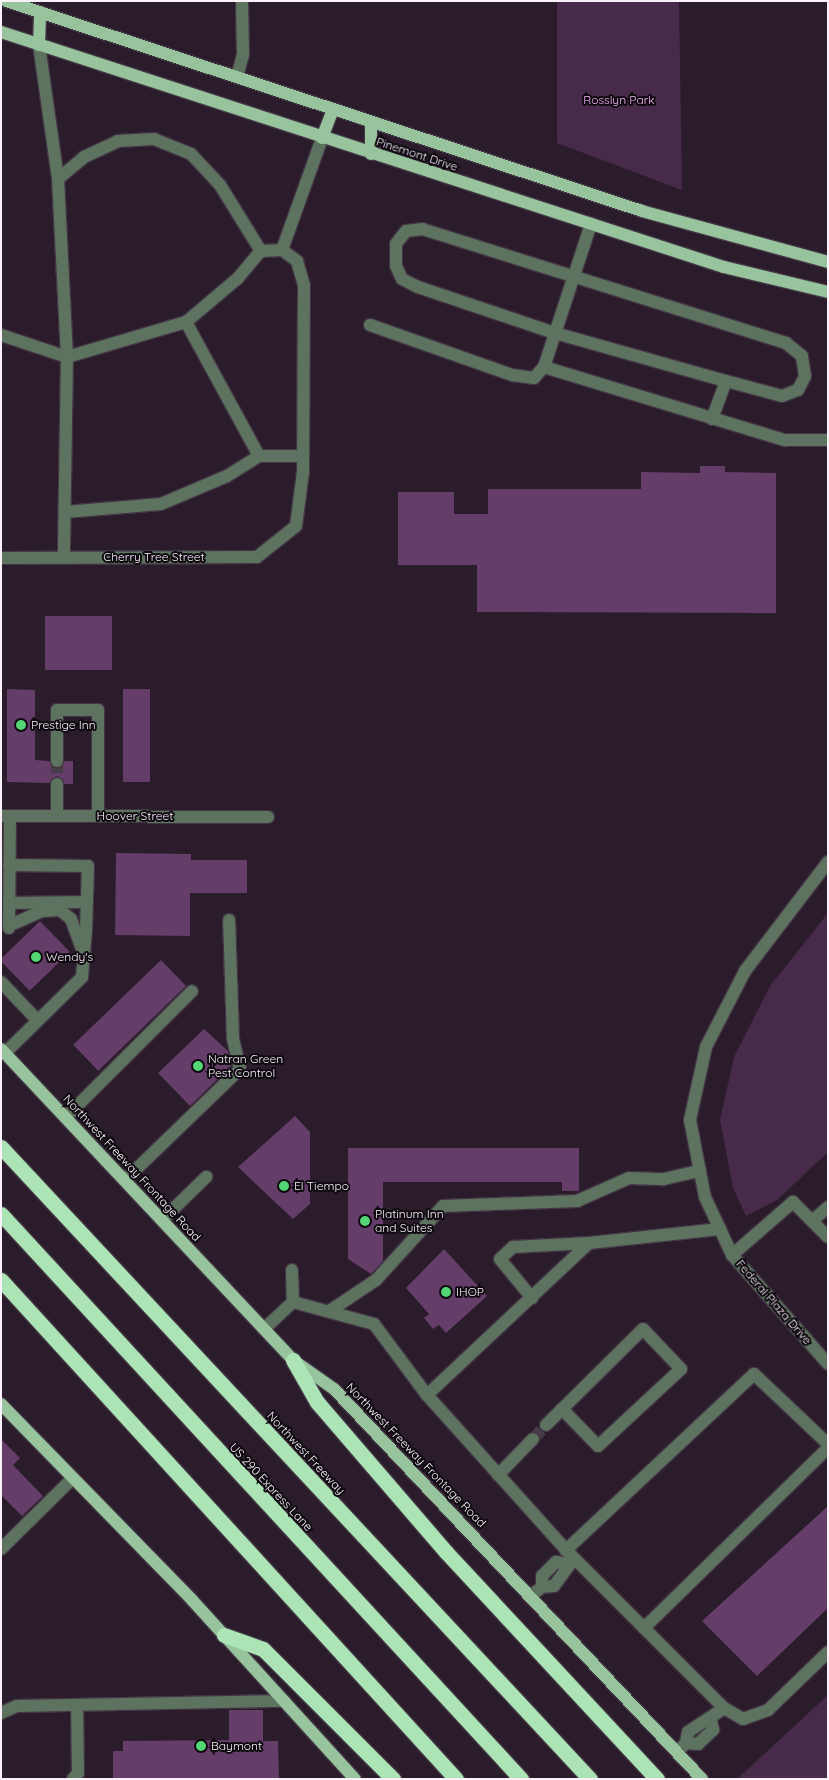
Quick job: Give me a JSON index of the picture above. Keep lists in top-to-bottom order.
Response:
{
  "streets": {
    "highway": ["Northwest Freeway", "US 290 Express Lane"],
    "main road": ["Pinemont Drive", "Northwest Freeway Frontage Road"],
    "street": ["Cherry Tree Street", "Hoover Street", "Federal Plaza Drive"]
  },
  "parks": ["Rosslyn Park"],
  "places": [
    "Prestige Inn",
    "Wendy's",
    "Natran Green Pest Control",
    "El Tiempo",
    "Platinum Inn and Suites",
    "IHOP",
    "Baymont"
  ]
}
